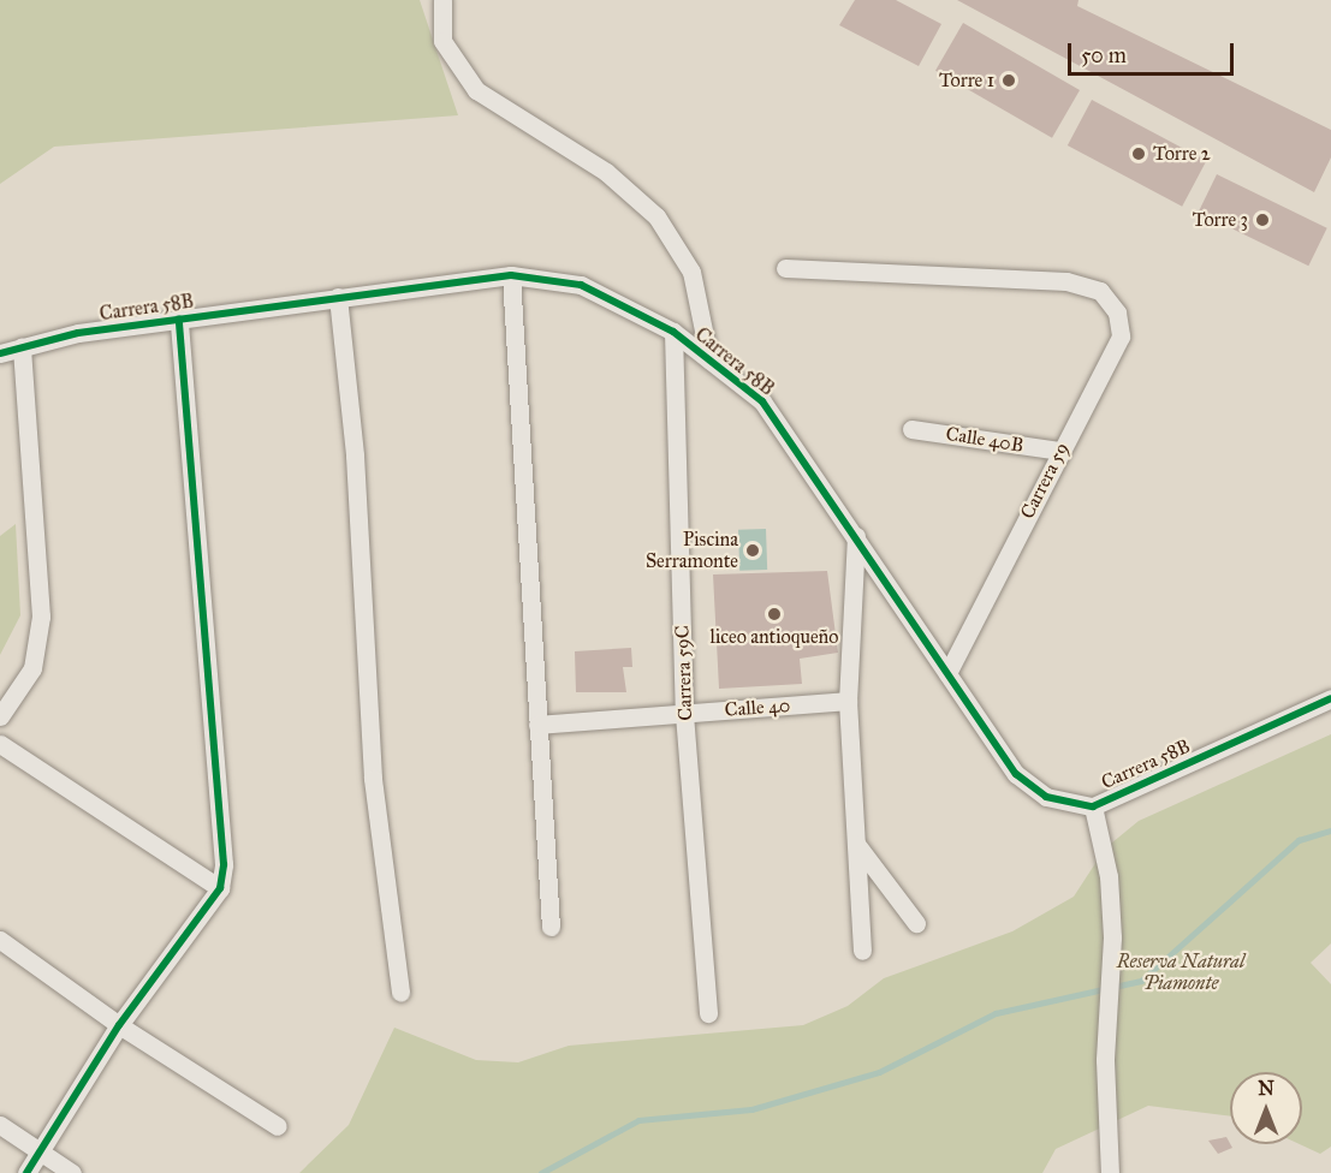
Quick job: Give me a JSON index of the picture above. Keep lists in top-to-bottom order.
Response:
{
  "streets": {
    "street": [
      "Carrera 58B",
      "Calle 40B",
      "Carrera 59",
      "Carrera 59C",
      "Calle 40"
    ]
  },
  "crossings": [
    ["Carrera 58B", "Carrera 59"],
    ["Carrera 58B", "Carrera 59C"],
    ["Calle 40B", "Carrera 59"],
    ["Carrera 59C", "Calle 40"]
  ],
  "parks": ["Reserva Natural Piamonte"],
  "places": [
    "Torre 1",
    "Torre 2",
    "Torre 3",
    "Piscina Serramonte",
    "liceo antioqueño"
  ],
  "scale_bar": "50 m",
  "north": "top"
}
